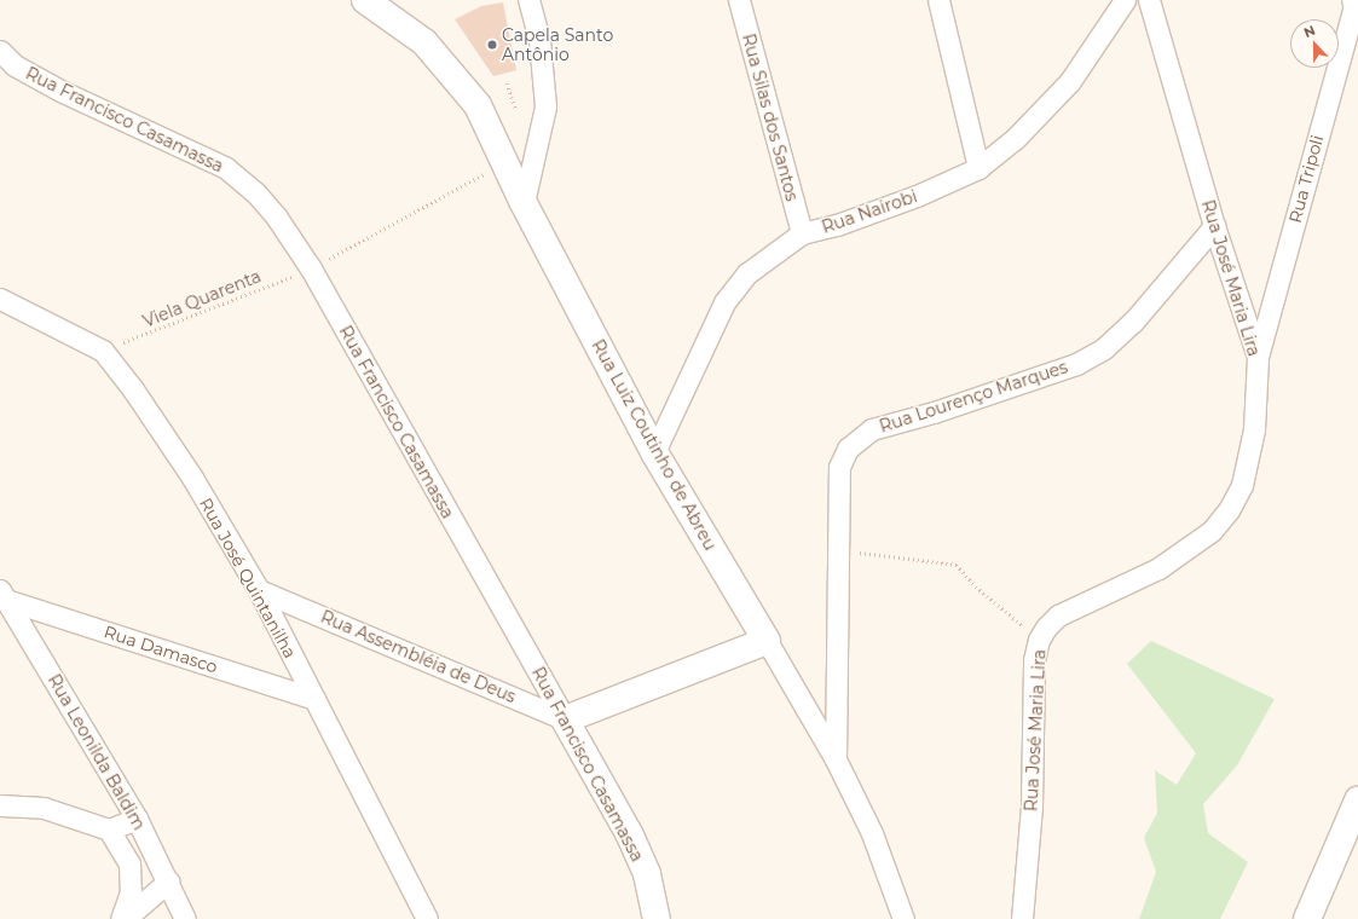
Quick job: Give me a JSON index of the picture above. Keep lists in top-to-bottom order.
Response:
{
  "streets": {
    "street": [
      "Rua Silas dos Santos",
      "Rua Francisco Casamassa",
      "Rua Tripoli",
      "Rua Nairobi",
      "Rua José Maria Lira",
      "Rua Lourenço Marques",
      "Rua Luiz Coutinho de Abreu",
      "Rua José Quintanilha",
      "Rua Damasco",
      "Rua Assembléia de Deus",
      "Rua Leonilda Baldim"
    ],
    "path": ["Viela Quarenta"]
  },
  "crossings": [
    ["Rua Silas dos Santos", "Rua Nairobi"],
    ["Rua Francisco Casamassa", "Viela Quarenta"],
    ["Rua Francisco Casamassa", "Rua Assembléia de Deus"],
    ["Rua Tripoli", "Rua José Maria Lira"],
    ["Rua Nairobi", "Rua Luiz Coutinho de Abreu"],
    ["Rua José Maria Lira", "Rua Lourenço Marques"],
    ["Viela Quarenta", "Rua Luiz Coutinho de Abreu"],
    ["Viela Quarenta", "Rua José Quintanilha"],
    ["Rua Lourenço Marques", "Rua Luiz Coutinho de Abreu"],
    ["Rua José Quintanilha", "Rua Damasco"],
    ["Rua José Quintanilha", "Rua Assembléia de Deus"],
    ["Rua Damasco", "Rua Leonilda Baldim"]
  ],
  "places": ["Capela Santo Antônio"],
  "north": "top"
}
